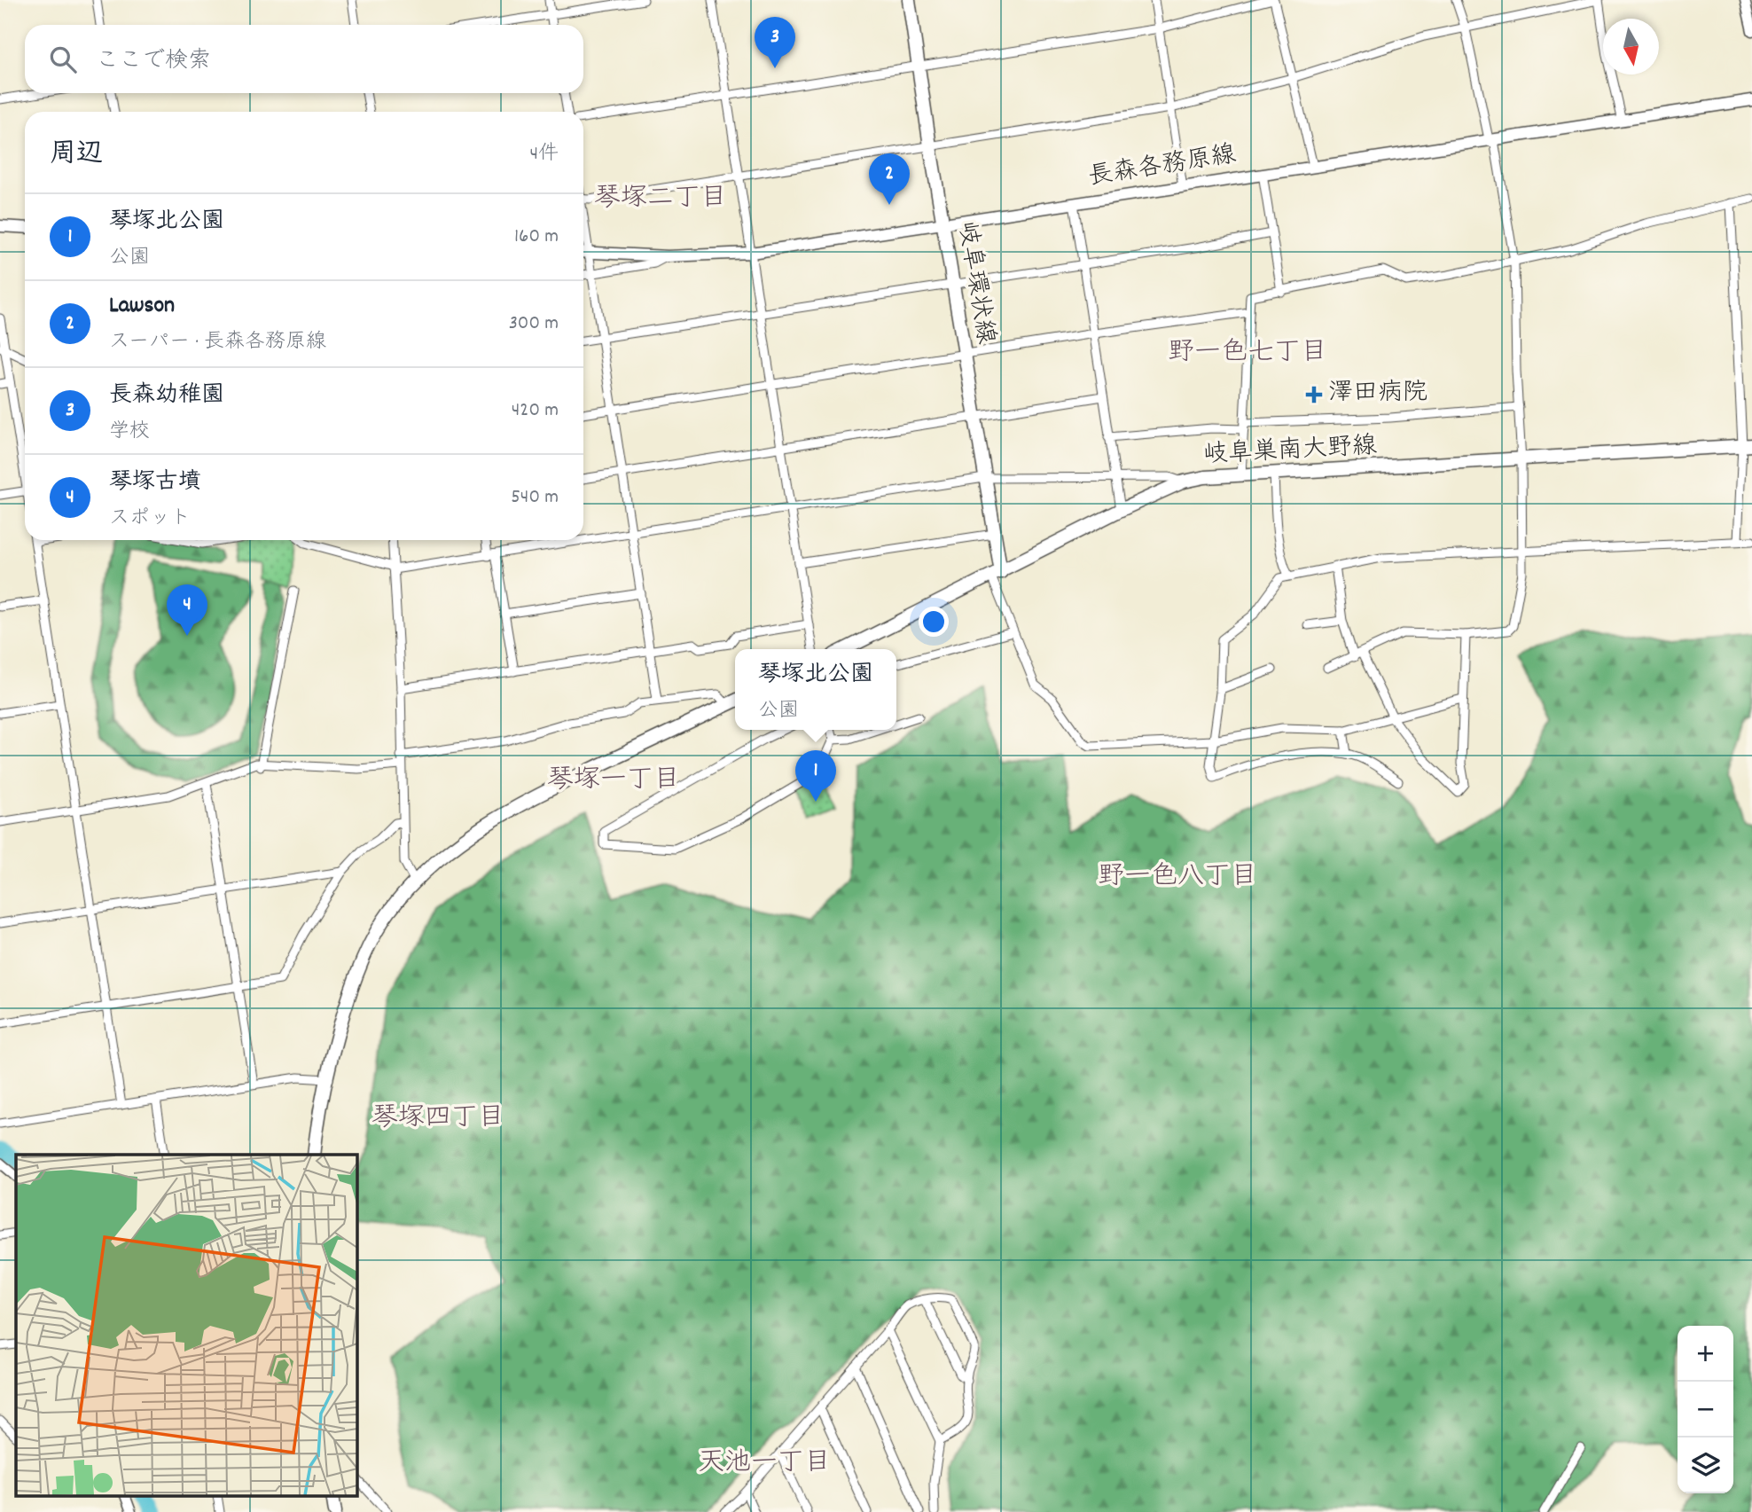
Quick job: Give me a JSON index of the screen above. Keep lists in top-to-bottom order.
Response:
{
  "streets": {
    "main road": ["長森各務原線", "岐阜環状線", "岐阜巣南大野線"]
  },
  "crossings": [
    ["長森各務原線", "岐阜環状線"],
    ["岐阜環状線", "岐阜巣南大野線"]
  ],
  "districts": [
    "琴塚二丁目",
    "野一色七丁目",
    "琴塚一丁目",
    "野一色八丁目",
    "琴塚四丁目",
    "天池一丁目"
  ],
  "places": {
    "health": ["澤田病院"]
  },
  "north": "bottom",
  "page": {
    "pins": [
      "3",
      "2",
      "4",
      "1"
    ],
    "search": "ここで検索",
    "heading": ["周辺", "4件"],
    "list": [
      {
        "mark": "1",
        "name": "琴塚北公園",
        "note": "公園",
        "value": "160 m"
      },
      {
        "mark": "2",
        "name": "Lawson",
        "note": "スーパー · 長森各務原線",
        "value": "300 m"
      },
      {
        "mark": "3",
        "name": "長森幼稚園",
        "note": "学校",
        "value": "420 m"
      },
      {
        "mark": "4",
        "name": "琴塚古墳",
        "note": "スポット",
        "value": "540 m"
      }
    ],
    "popup": ["琴塚北公園", "公園"],
    "map_buttons": ["+", "−"]
  }
}
